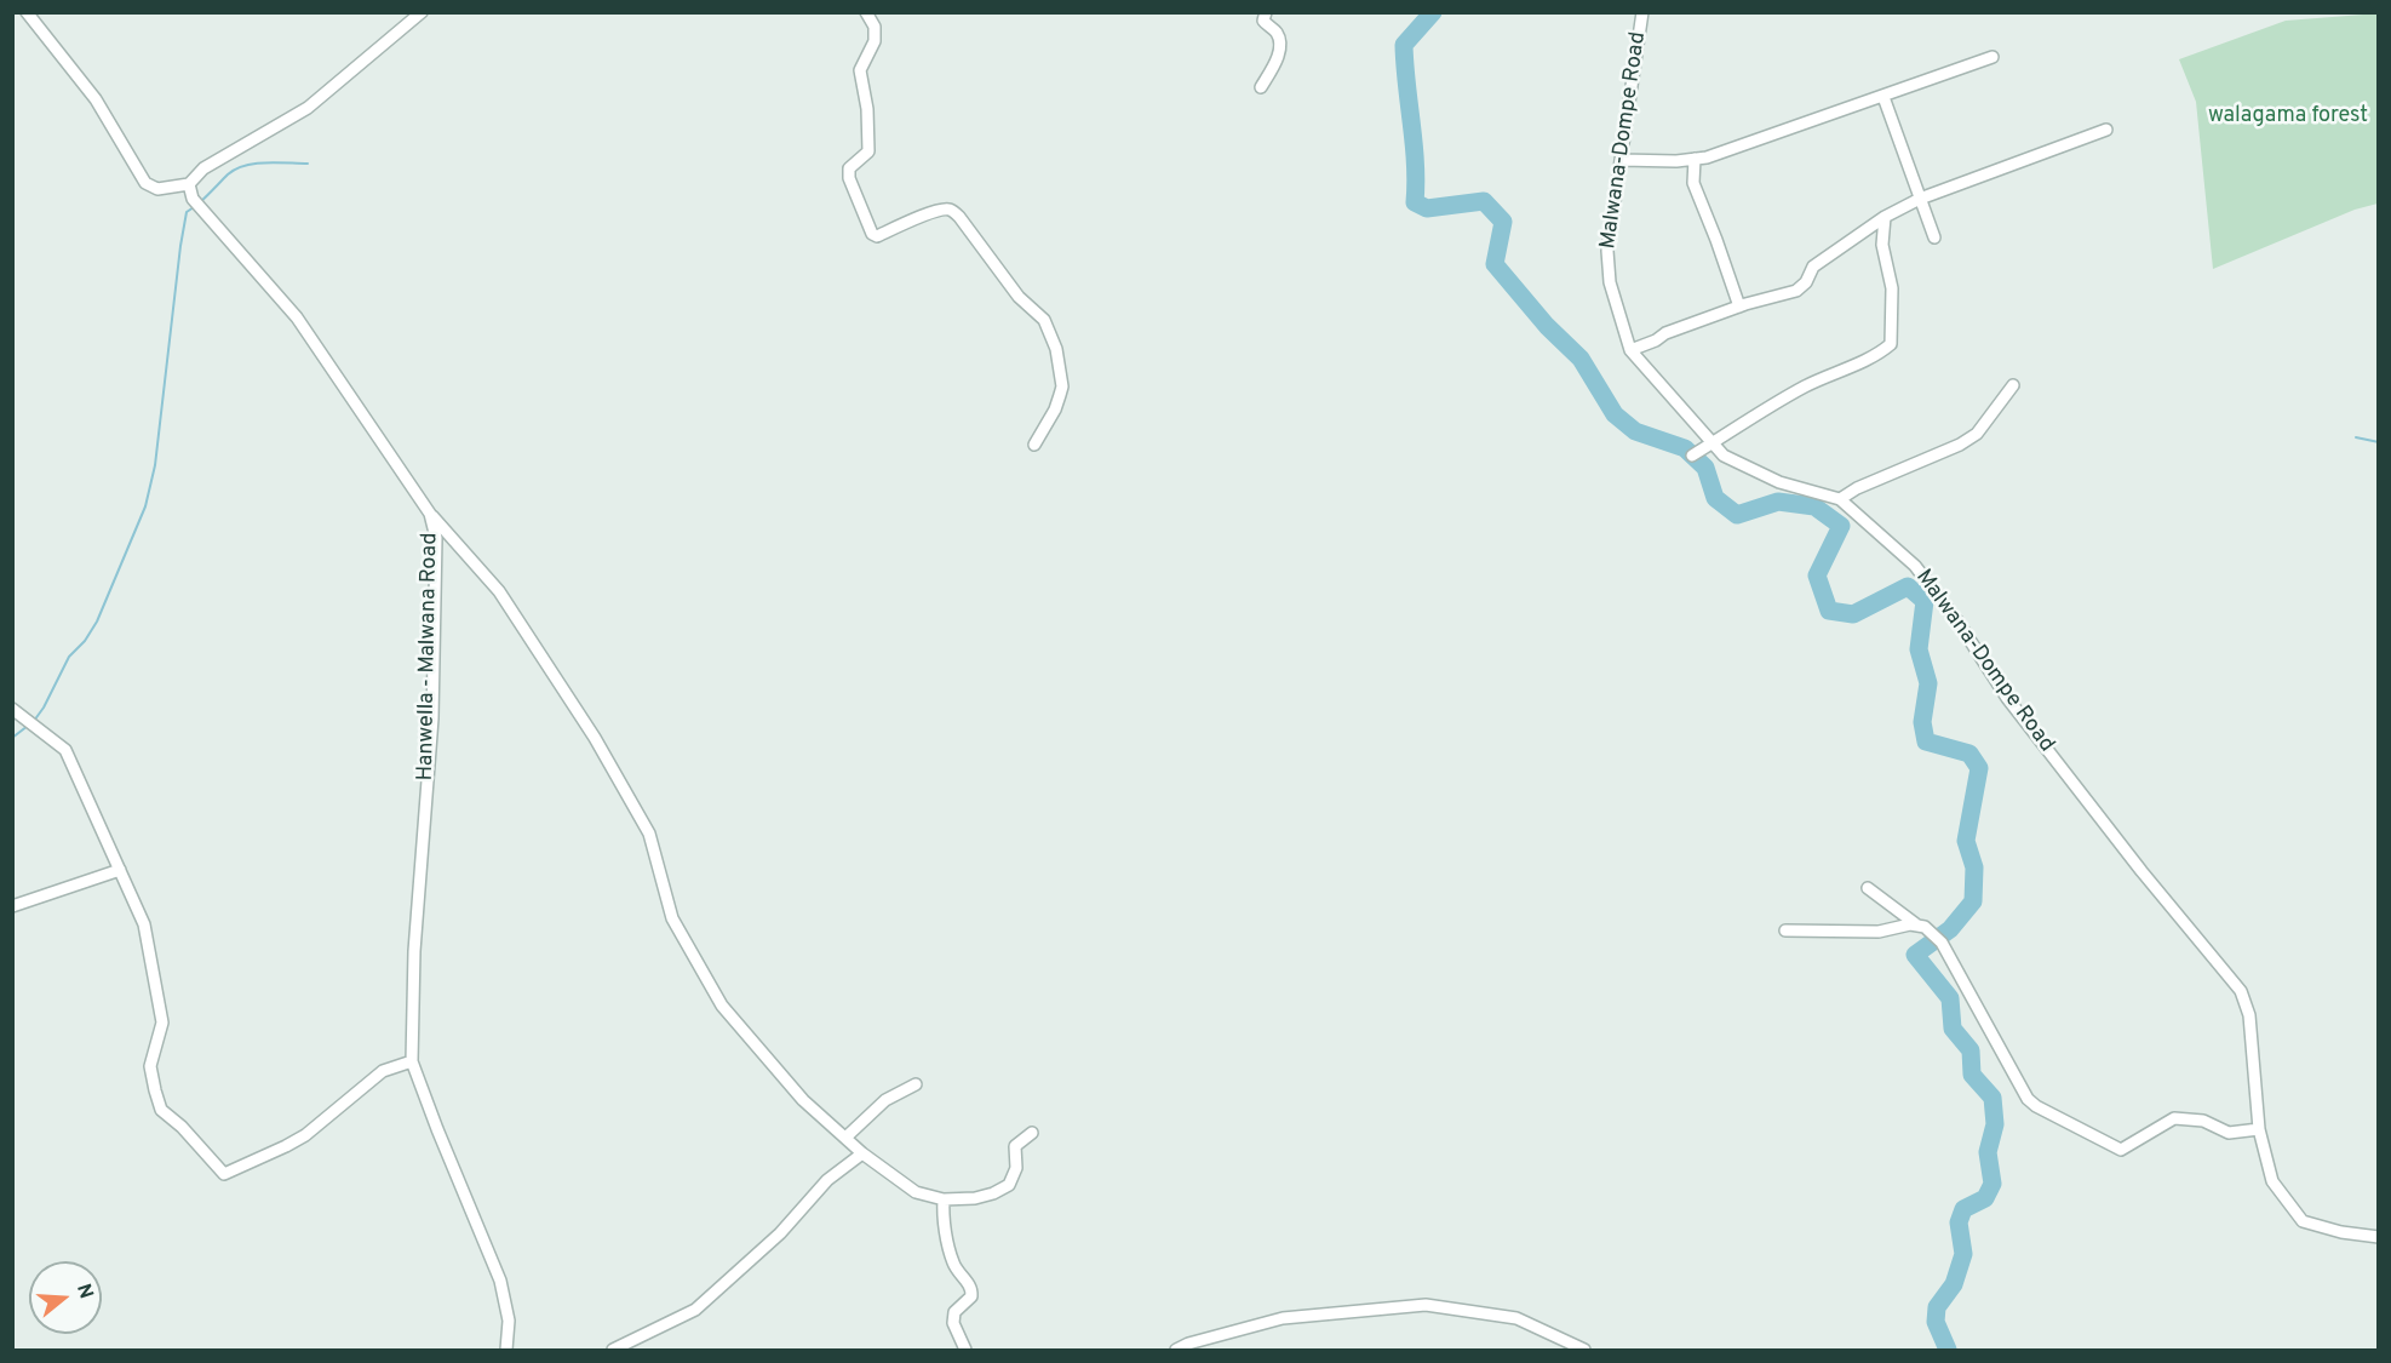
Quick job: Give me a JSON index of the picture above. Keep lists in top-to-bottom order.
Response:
{
  "streets": {
    "street": ["Malwana-Dompe Road", "Hanwella - Malwana Road"]
  },
  "parks": ["walagama forest"],
  "north": "right"
}
